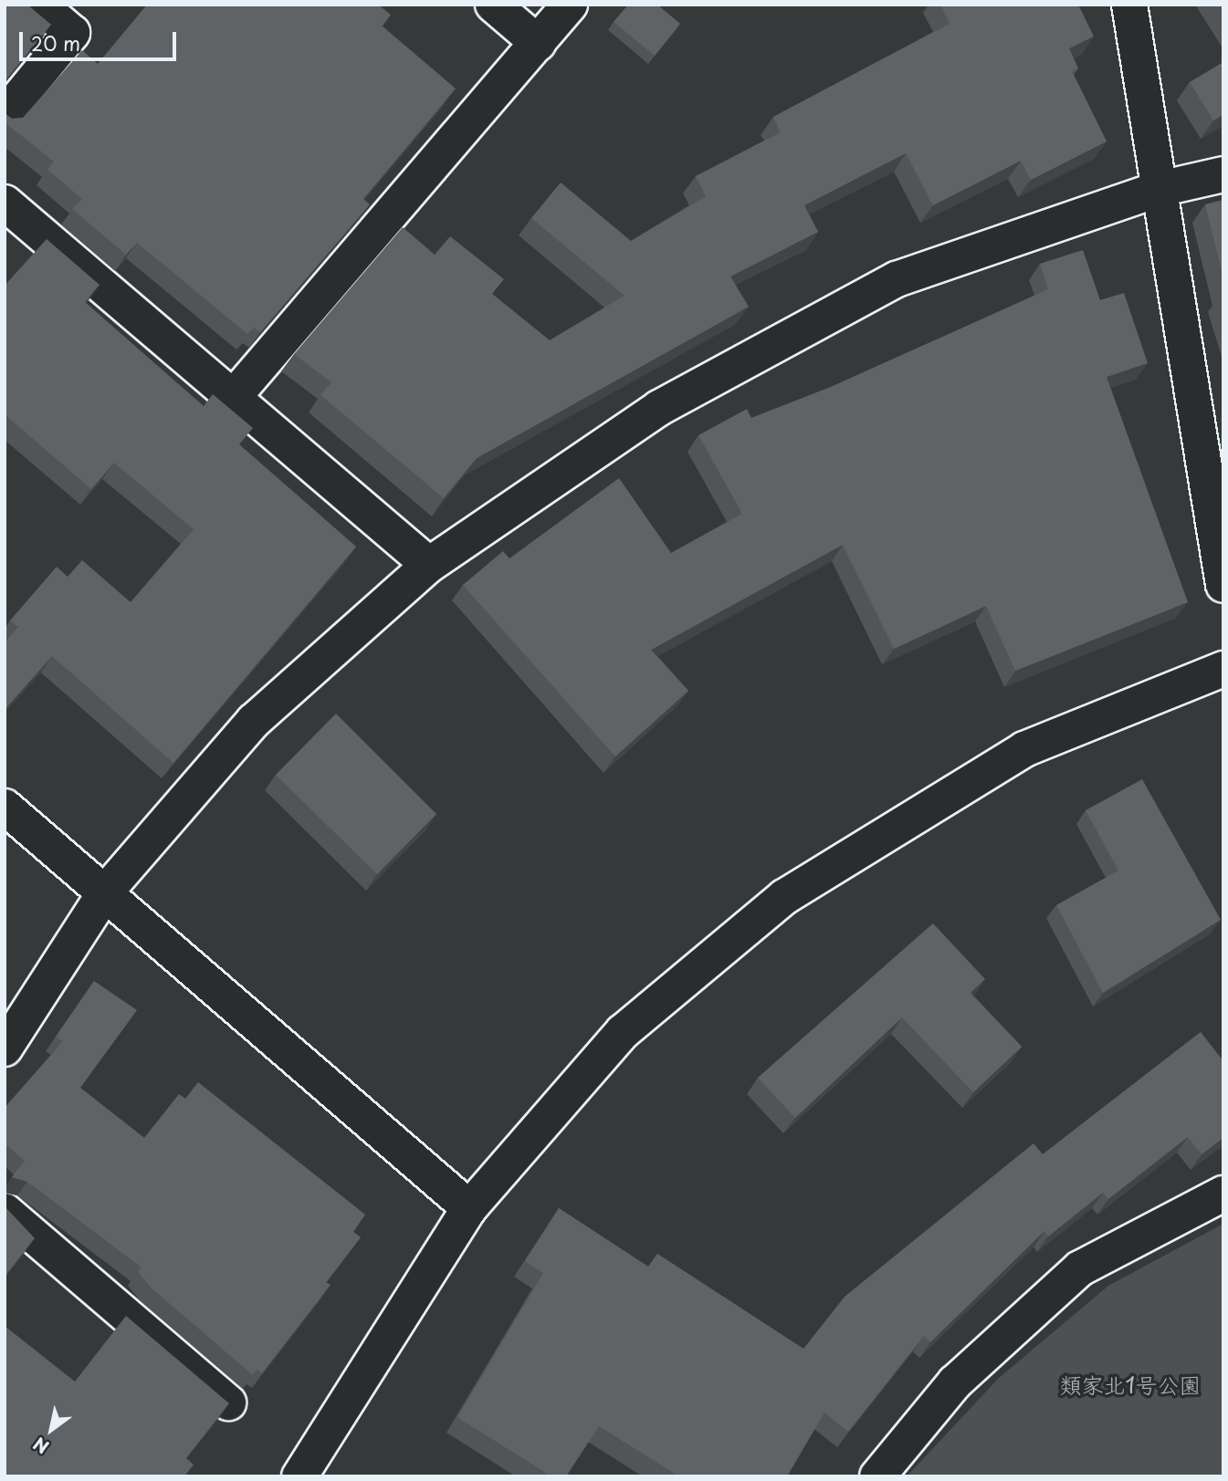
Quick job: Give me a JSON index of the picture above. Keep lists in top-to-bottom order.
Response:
{
  "parks": ["類家北1号公園"],
  "scale_bar": "20 m",
  "north": "bottom left"
}
